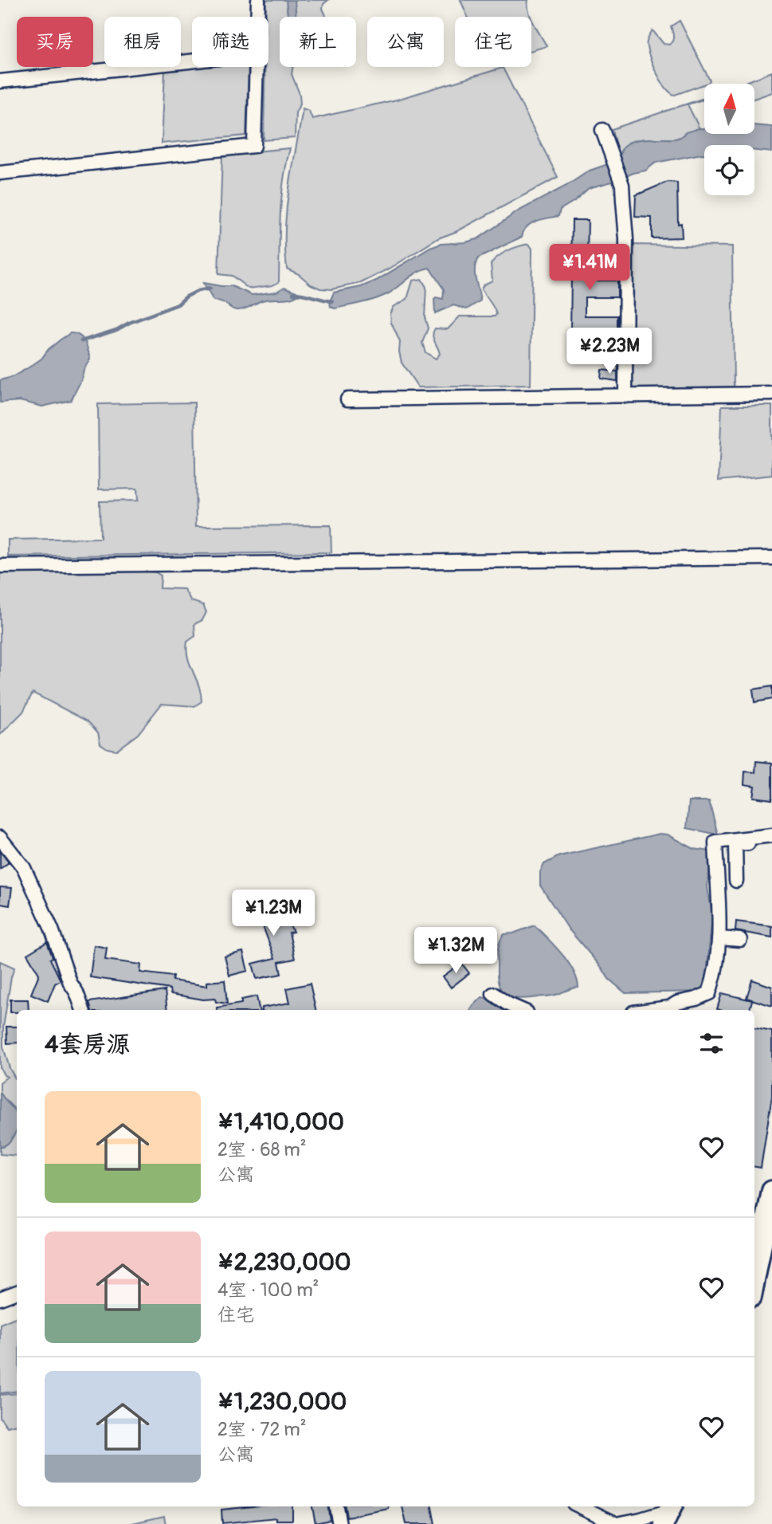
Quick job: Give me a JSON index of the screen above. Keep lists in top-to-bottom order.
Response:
{
  "north": "top",
  "page": {
    "chip": [
      "买房",
      "租房",
      "筛选",
      "新上",
      "公寓",
      "住宅"
    ],
    "price": [
      "¥1.41M",
      "¥2.23M",
      "¥1.23M",
      "¥1.32M"
    ],
    "heading": "4套房源",
    "list": [
      {
        "name": "¥1,410,000",
        "note": "2室 · 68 m² · 公寓"
      },
      {
        "name": "¥2,230,000",
        "note": "4室 · 100 m² · 住宅"
      },
      {
        "name": "¥1,230,000",
        "note": "2室 · 72 m² · 公寓"
      }
    ]
  }
}
